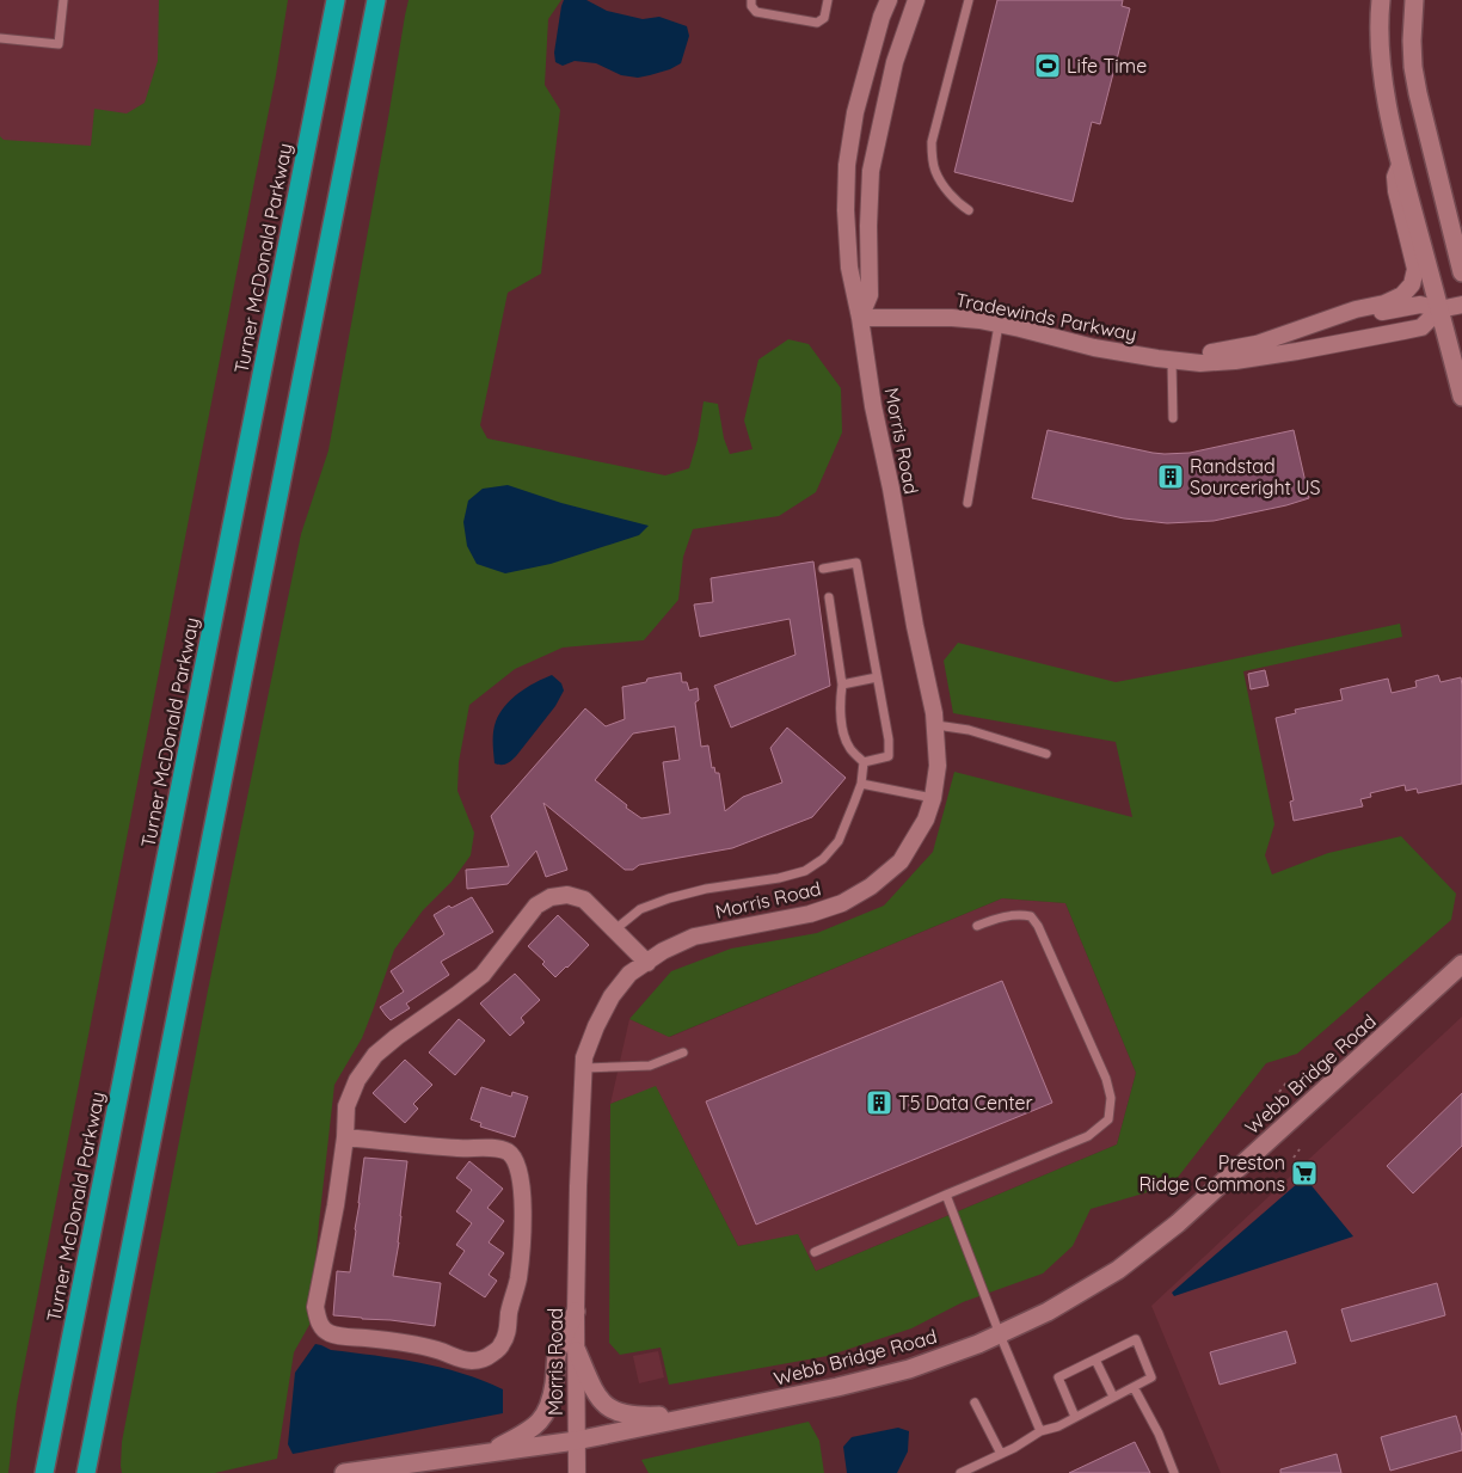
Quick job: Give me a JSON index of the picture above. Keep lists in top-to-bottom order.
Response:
{
  "streets": {
    "highway": ["Turner McDonald Parkway"],
    "street": ["Tradewinds Parkway", "Morris Road", "Webb Bridge Road"]
  },
  "crossings": [
    ["Tradewinds Parkway", "Morris Road"],
    ["Morris Road", "Webb Bridge Road"]
  ],
  "places": {
    "sports": ["Life Time"],
    "building": ["Randstad Sourceright US", "T5 Data Center"],
    "supermarket": ["Preston Ridge Commons"]
  }
}
